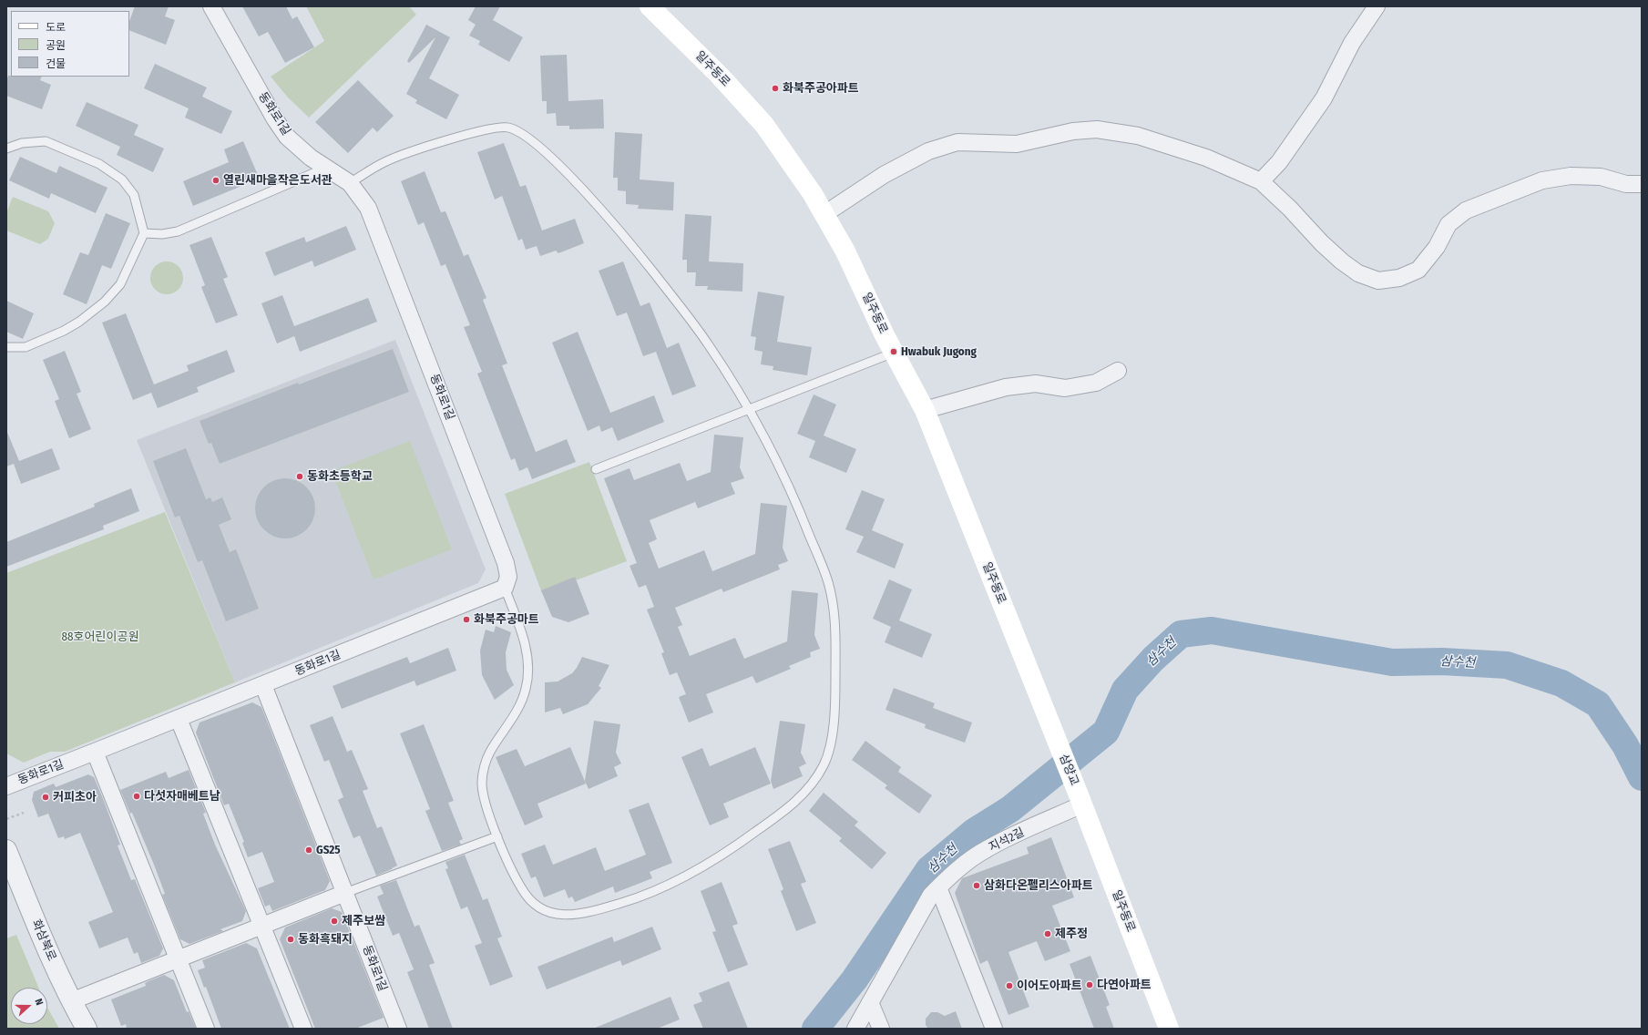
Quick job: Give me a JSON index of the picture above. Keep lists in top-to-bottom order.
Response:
{
  "streets": {
    "main road": ["일주동로", "삼양교"],
    "street": ["동화로1길", "지석2길", "화삼북로"]
  },
  "crossings": [
    ["일주동로", "삼양교"],
    ["일주동로", "지석2길"],
    ["삼양교", "지석2길"]
  ],
  "water": ["삼수천"],
  "parks": ["88호어린이공원"],
  "places": [
    "화북주공아파트",
    "열린새마을작은도서관",
    "Hwabuk Jugong",
    "동화초등학교",
    "화북주공마트",
    "다섯자매베트남",
    "커피초아",
    "GS25",
    "삼화다온펠리스아파트",
    "제주보쌈",
    "제주정",
    "동화흑돼지",
    "다연아파트",
    "이어도아파트"
  ],
  "legend": ["도로", "공원", "건물"],
  "north": "right"
}
